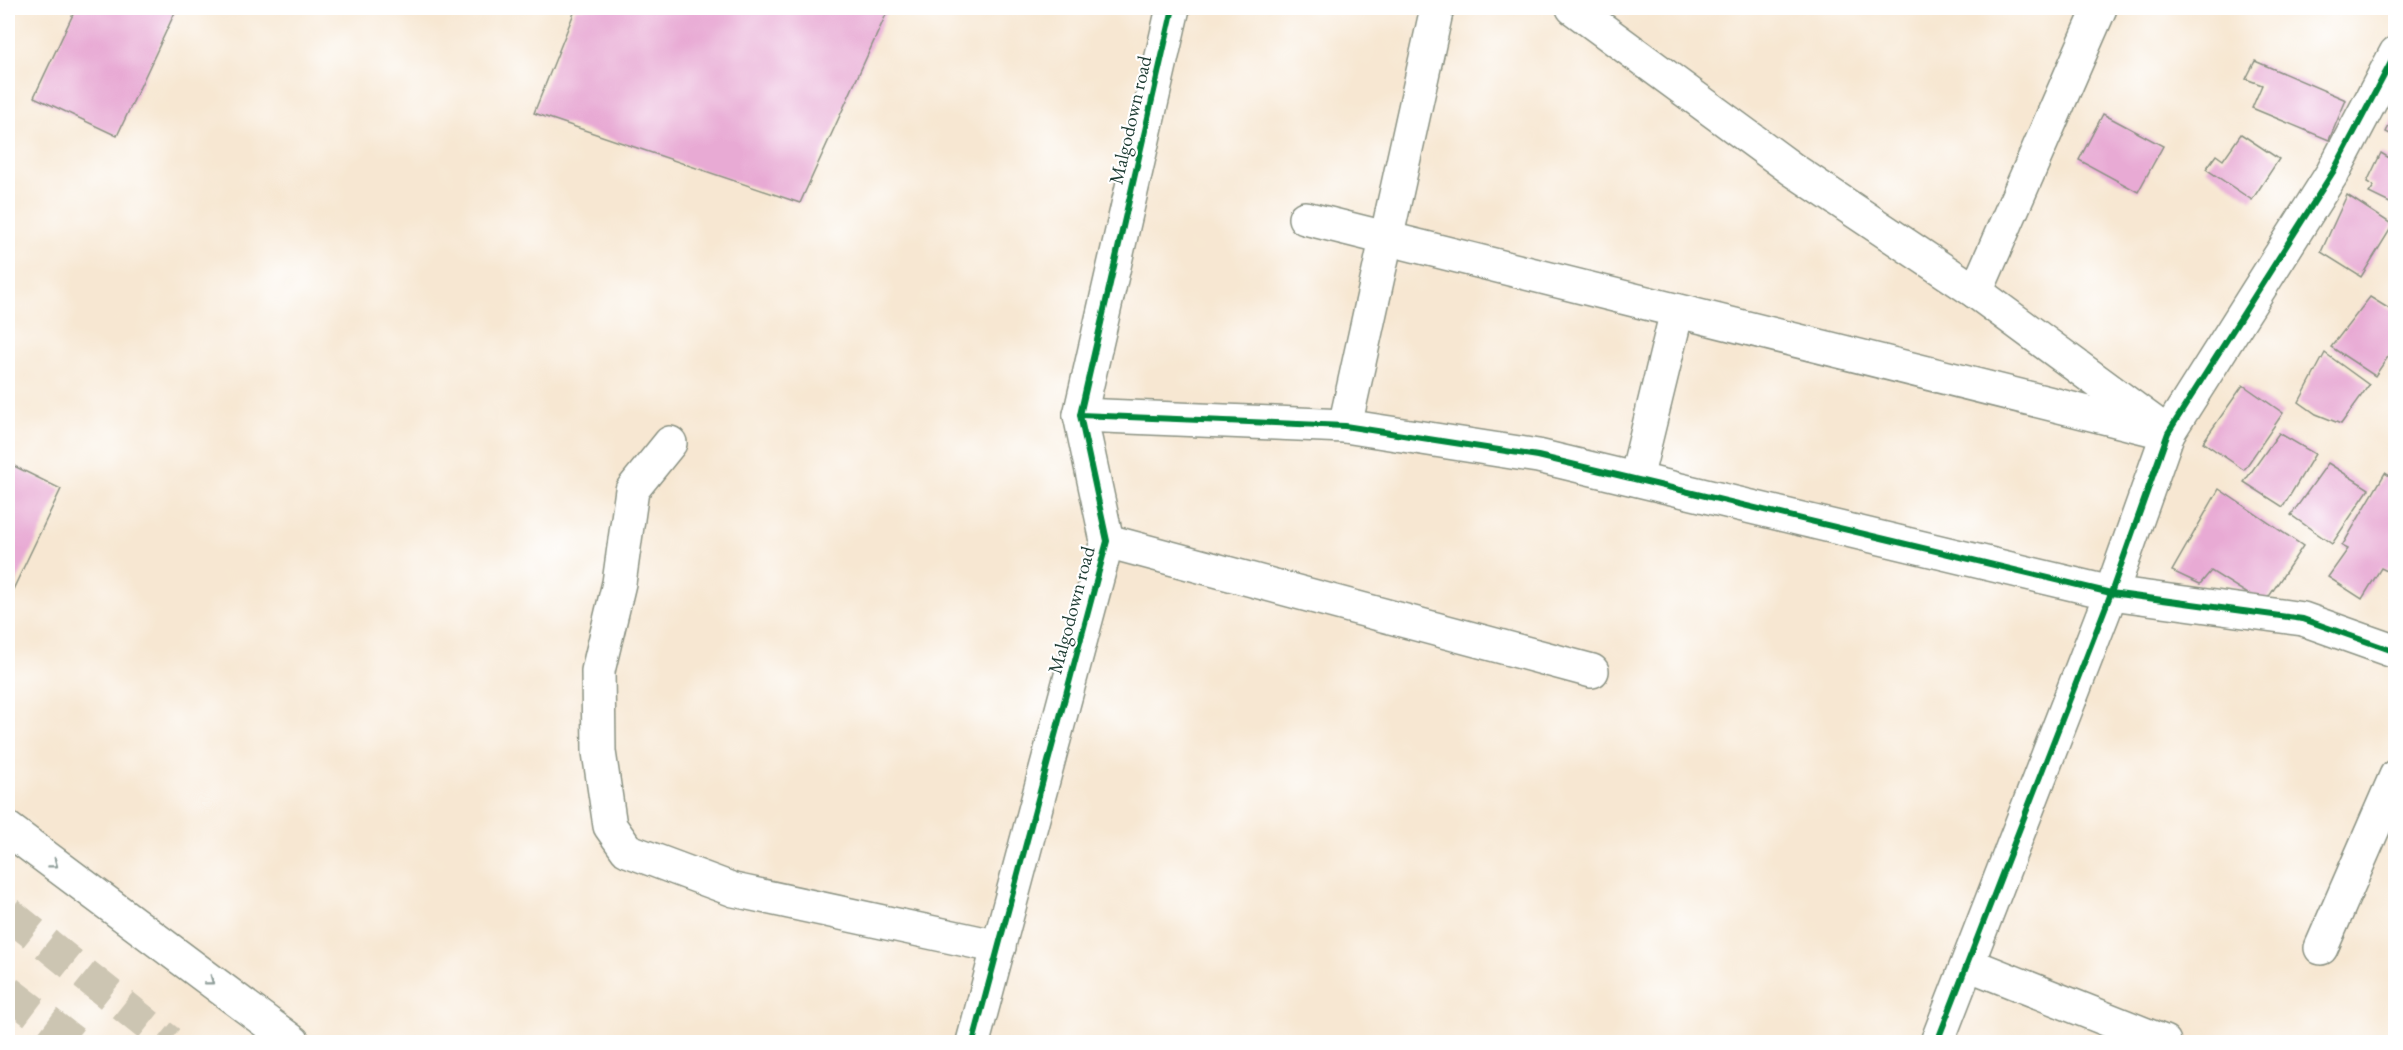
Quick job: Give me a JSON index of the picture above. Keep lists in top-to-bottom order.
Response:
{
  "streets": {
    "street": ["Malgodown road"]
  }
}
